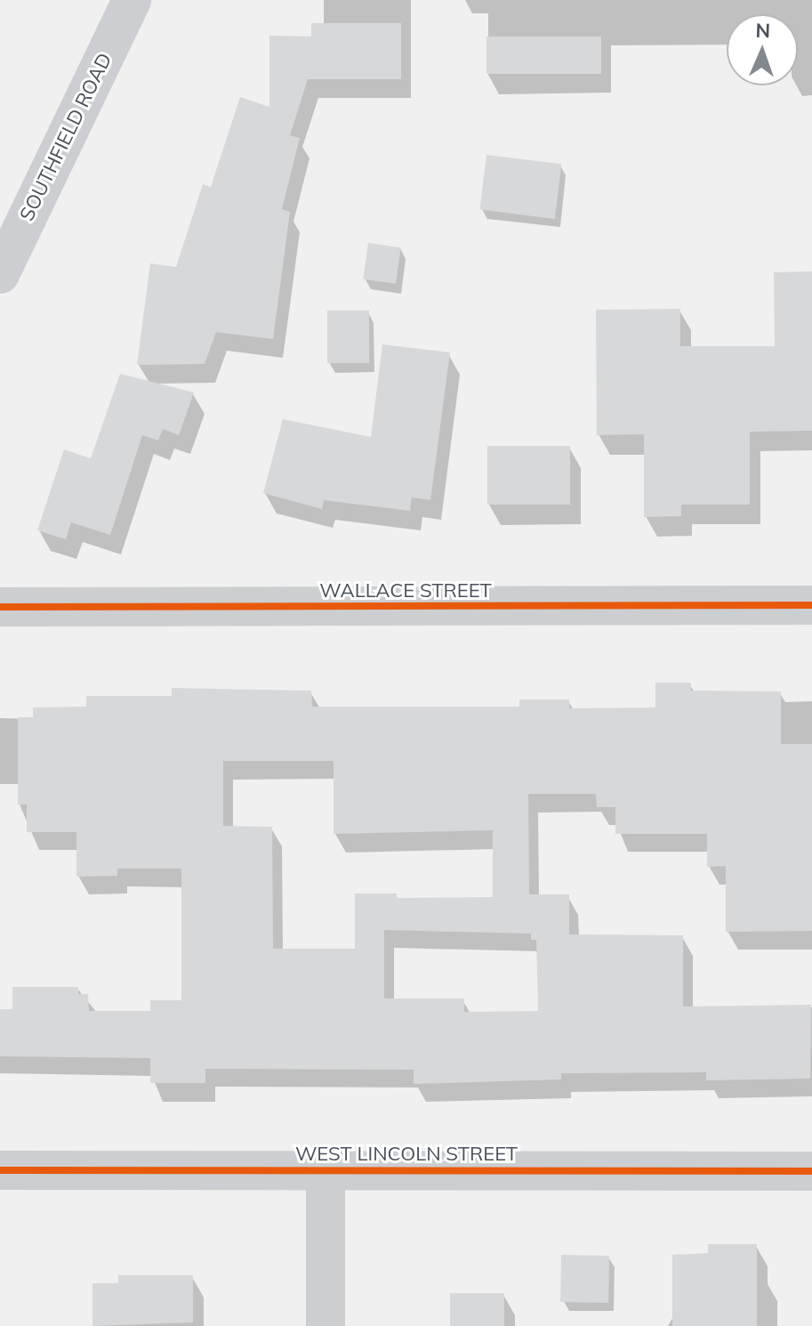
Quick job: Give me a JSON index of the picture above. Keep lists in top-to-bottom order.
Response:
{
  "streets": {
    "street": ["SOUTHFIELD ROAD", "WALLACE STREET", "WEST LINCOLN STREET"]
  },
  "north": "top"
}
